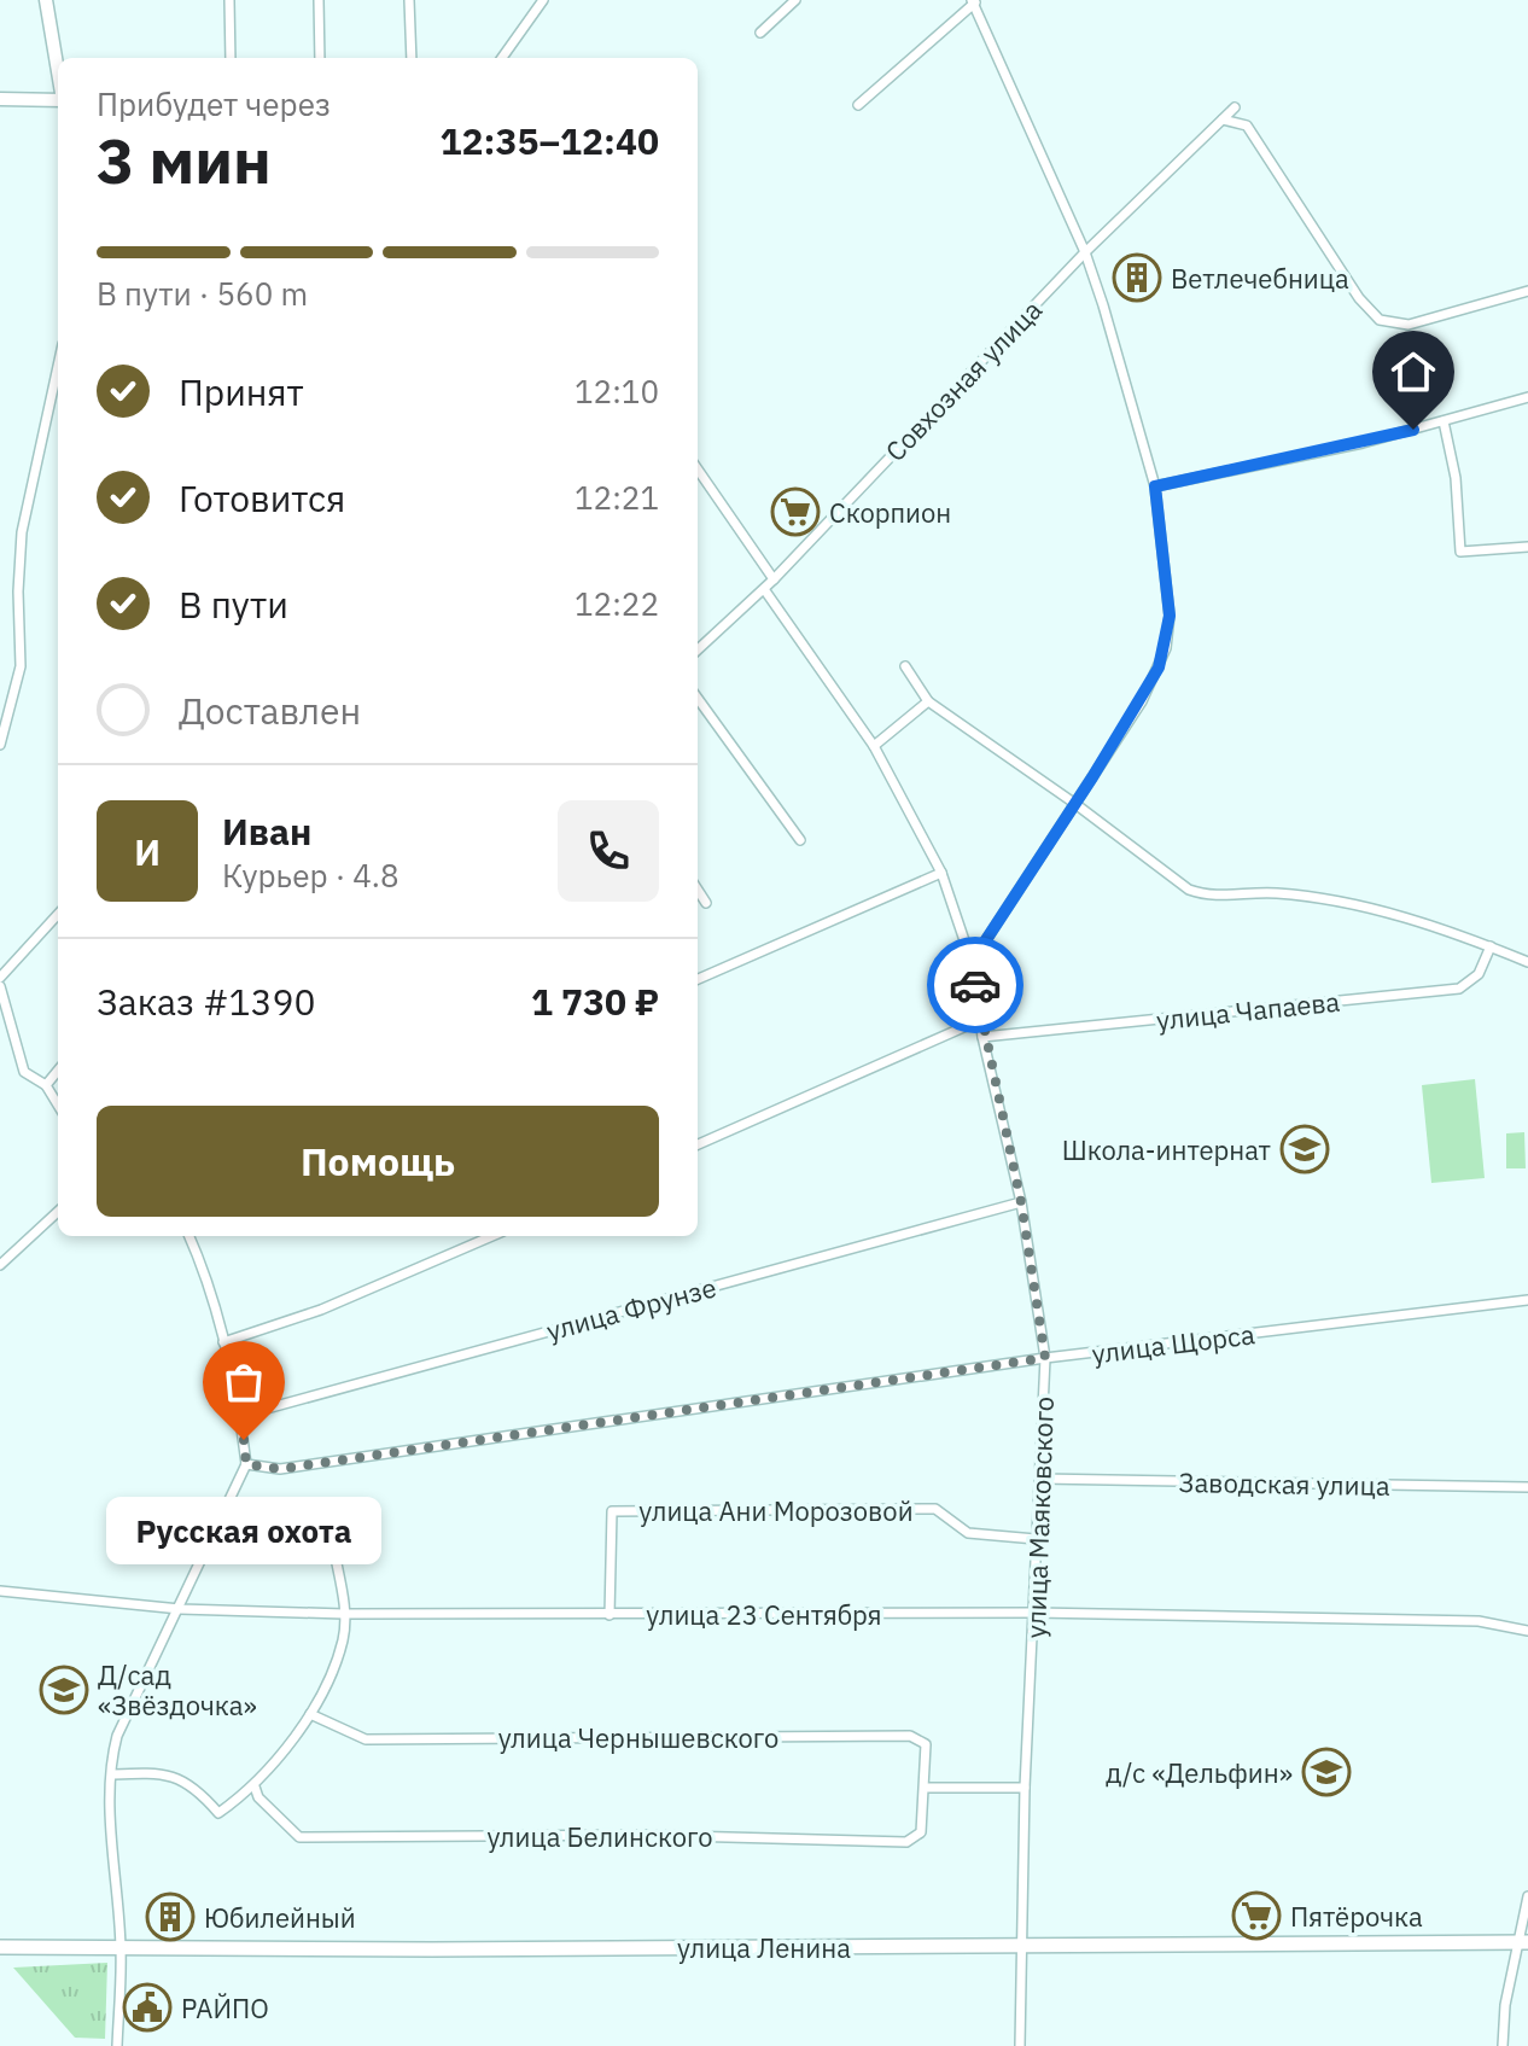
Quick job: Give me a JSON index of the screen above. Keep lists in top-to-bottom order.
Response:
{
  "streets": {
    "main road": ["улица Ленина"],
    "street": [
      "Совхозная улица",
      "улица Чапаева",
      "улица Фрунзе",
      "улица Щорса",
      "Заводская улица",
      "улица Ани Морозовой",
      "улица Маяковского",
      "улица 23 Сентября",
      "улица Чернышевского",
      "улица Белинского"
    ]
  },
  "crossings": [
    ["Совхозная улица", "улица Маяковского"],
    ["улица Чапаева", "улица Маяковского"],
    ["улица Фрунзе", "улица Маяковского"],
    ["улица Щорса", "улица Маяковского"],
    ["Заводская улица", "улица Маяковского"],
    ["улица Ани Морозовой", "улица Маяковского"],
    ["улица Ани Морозовой", "улица 23 Сентября"],
    ["улица Маяковского", "улица 23 Сентября"],
    ["улица Маяковского", "улица Ленина"],
    ["улица Чернышевского", "улица Белинского"]
  ],
  "places": {
    "building": ["Ветлечебница", "Юбилейный"],
    "supermarket": ["Скорпион", "Пятёрочка"],
    "school or university": ["Школа-интернат", "Д/сад «Звёздочка»", "д/с «Дельфин»"],
    "other": ["Русская охота"],
    "public building": ["РАЙПО"]
  },
  "page": {
    "heading": ["3 мин", "Прибудет через", "12:35–12:40"],
    "panel": [
      "Иван",
      "Курьер · 4.8",
      "Заказ #1390",
      "1 730 ₽"
    ],
    "bar": "В пути · 560 m",
    "list": [
      ["Принят", "12:10"],
      ["Готовится", "12:21"],
      ["В пути", "12:22"],
      "Доставлен"
    ],
    "round": "И",
    "buttons": "Помощь",
    "bubble": "Русская охота"
  }
}
